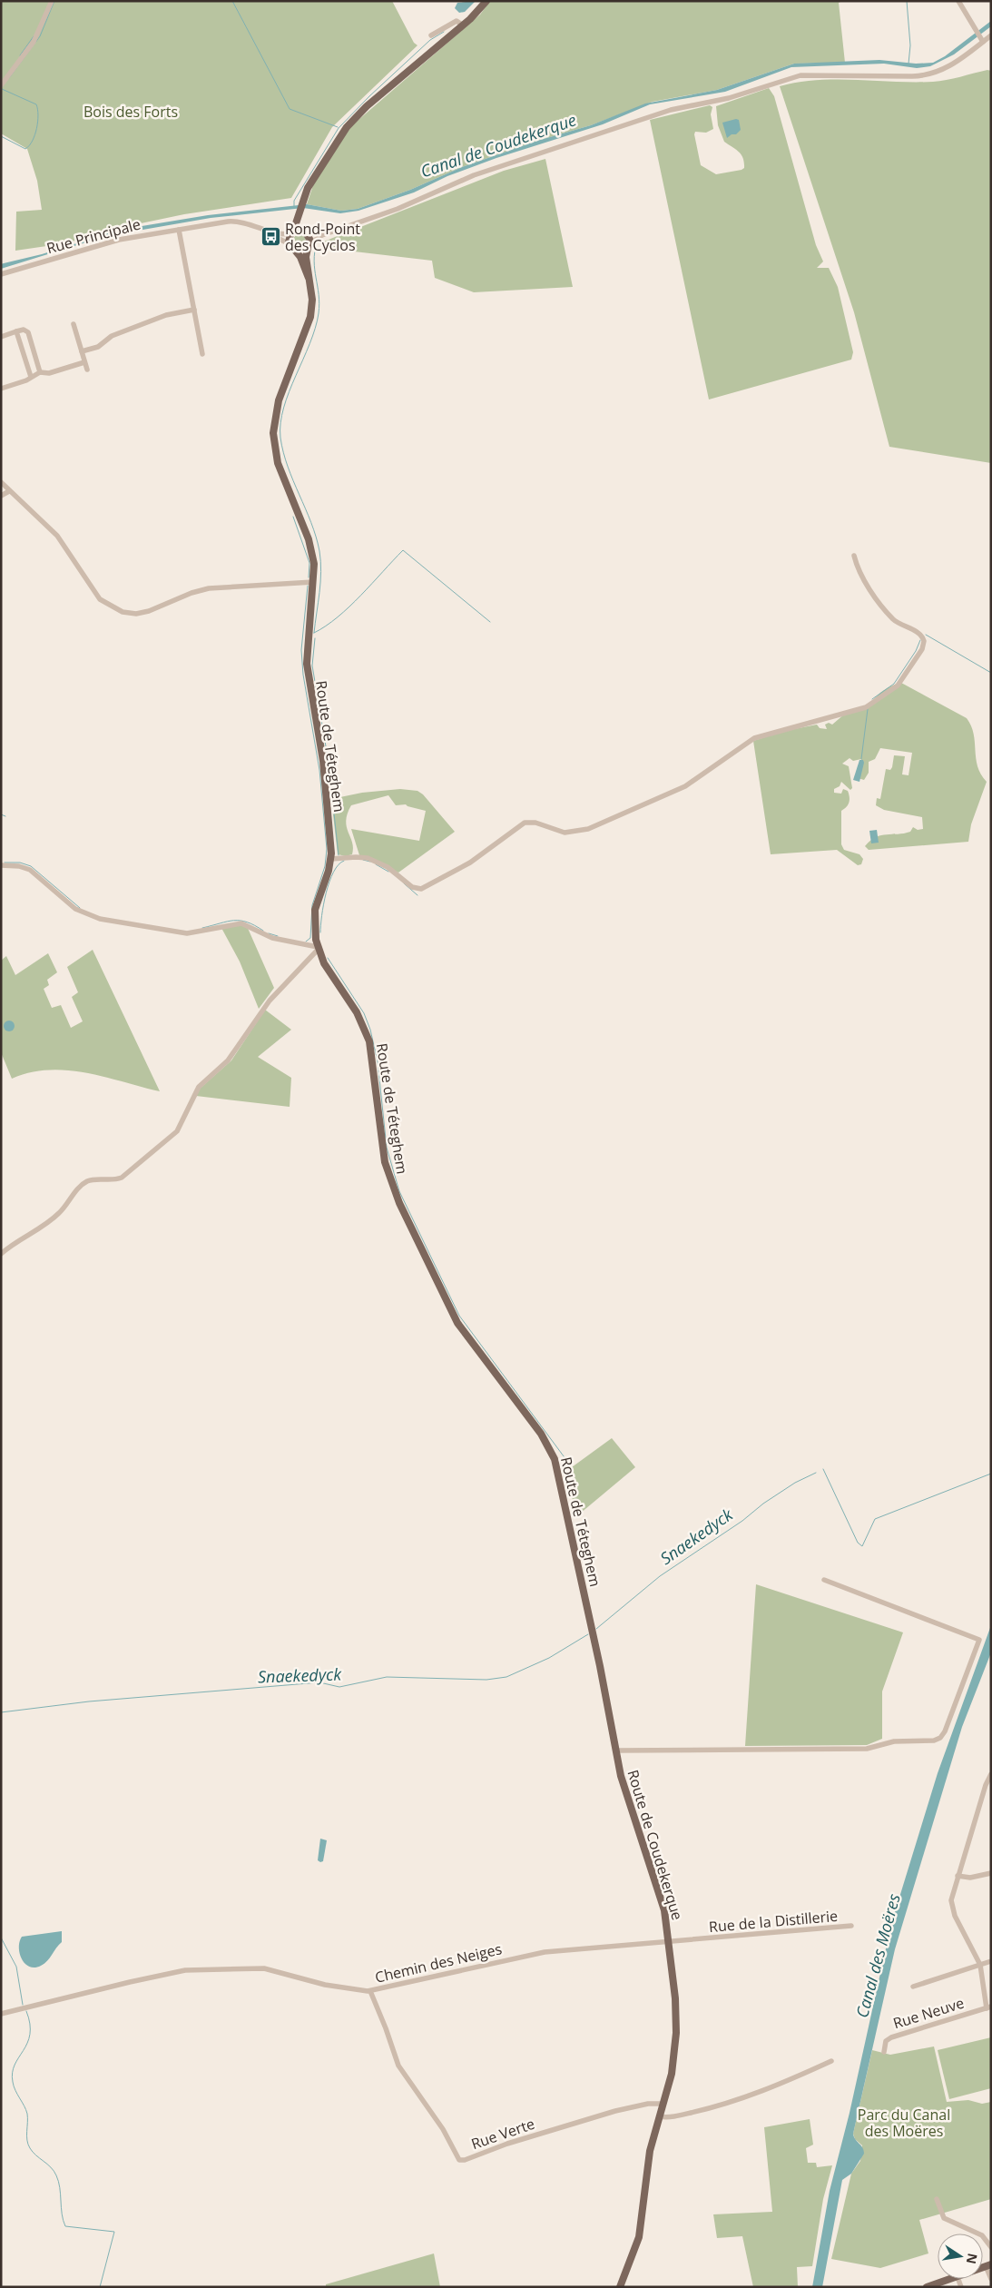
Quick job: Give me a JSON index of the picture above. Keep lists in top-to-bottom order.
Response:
{
  "streets": {
    "main road": ["Route de Téteghem", "Route de Coudekerque"],
    "street": [
      "Rue Principale",
      "Rue de la Distillerie",
      "Chemin des Neiges",
      "Rue Neuve",
      "Rue Verte"
    ]
  },
  "crossings": [
    ["Rue Principale", "Route de Téteghem"],
    ["Route de Téteghem", "Route de Coudekerque"],
    ["Route de Coudekerque", "Rue de la Distillerie"],
    ["Route de Coudekerque", "Chemin des Neiges"],
    ["Route de Coudekerque", "Rue Verte"],
    ["Rue de la Distillerie", "Chemin des Neiges"],
    ["Chemin des Neiges", "Rue Verte"]
  ],
  "water": ["Canal de Coudekerque", "Snaekedyck", "Canal des Moëres"],
  "parks": ["Bois des Forts", "Parc du Canal des Moëres"],
  "places": {
    "bus stop": ["Rond-Point des Cyclos"]
  },
  "north": "right"
}
